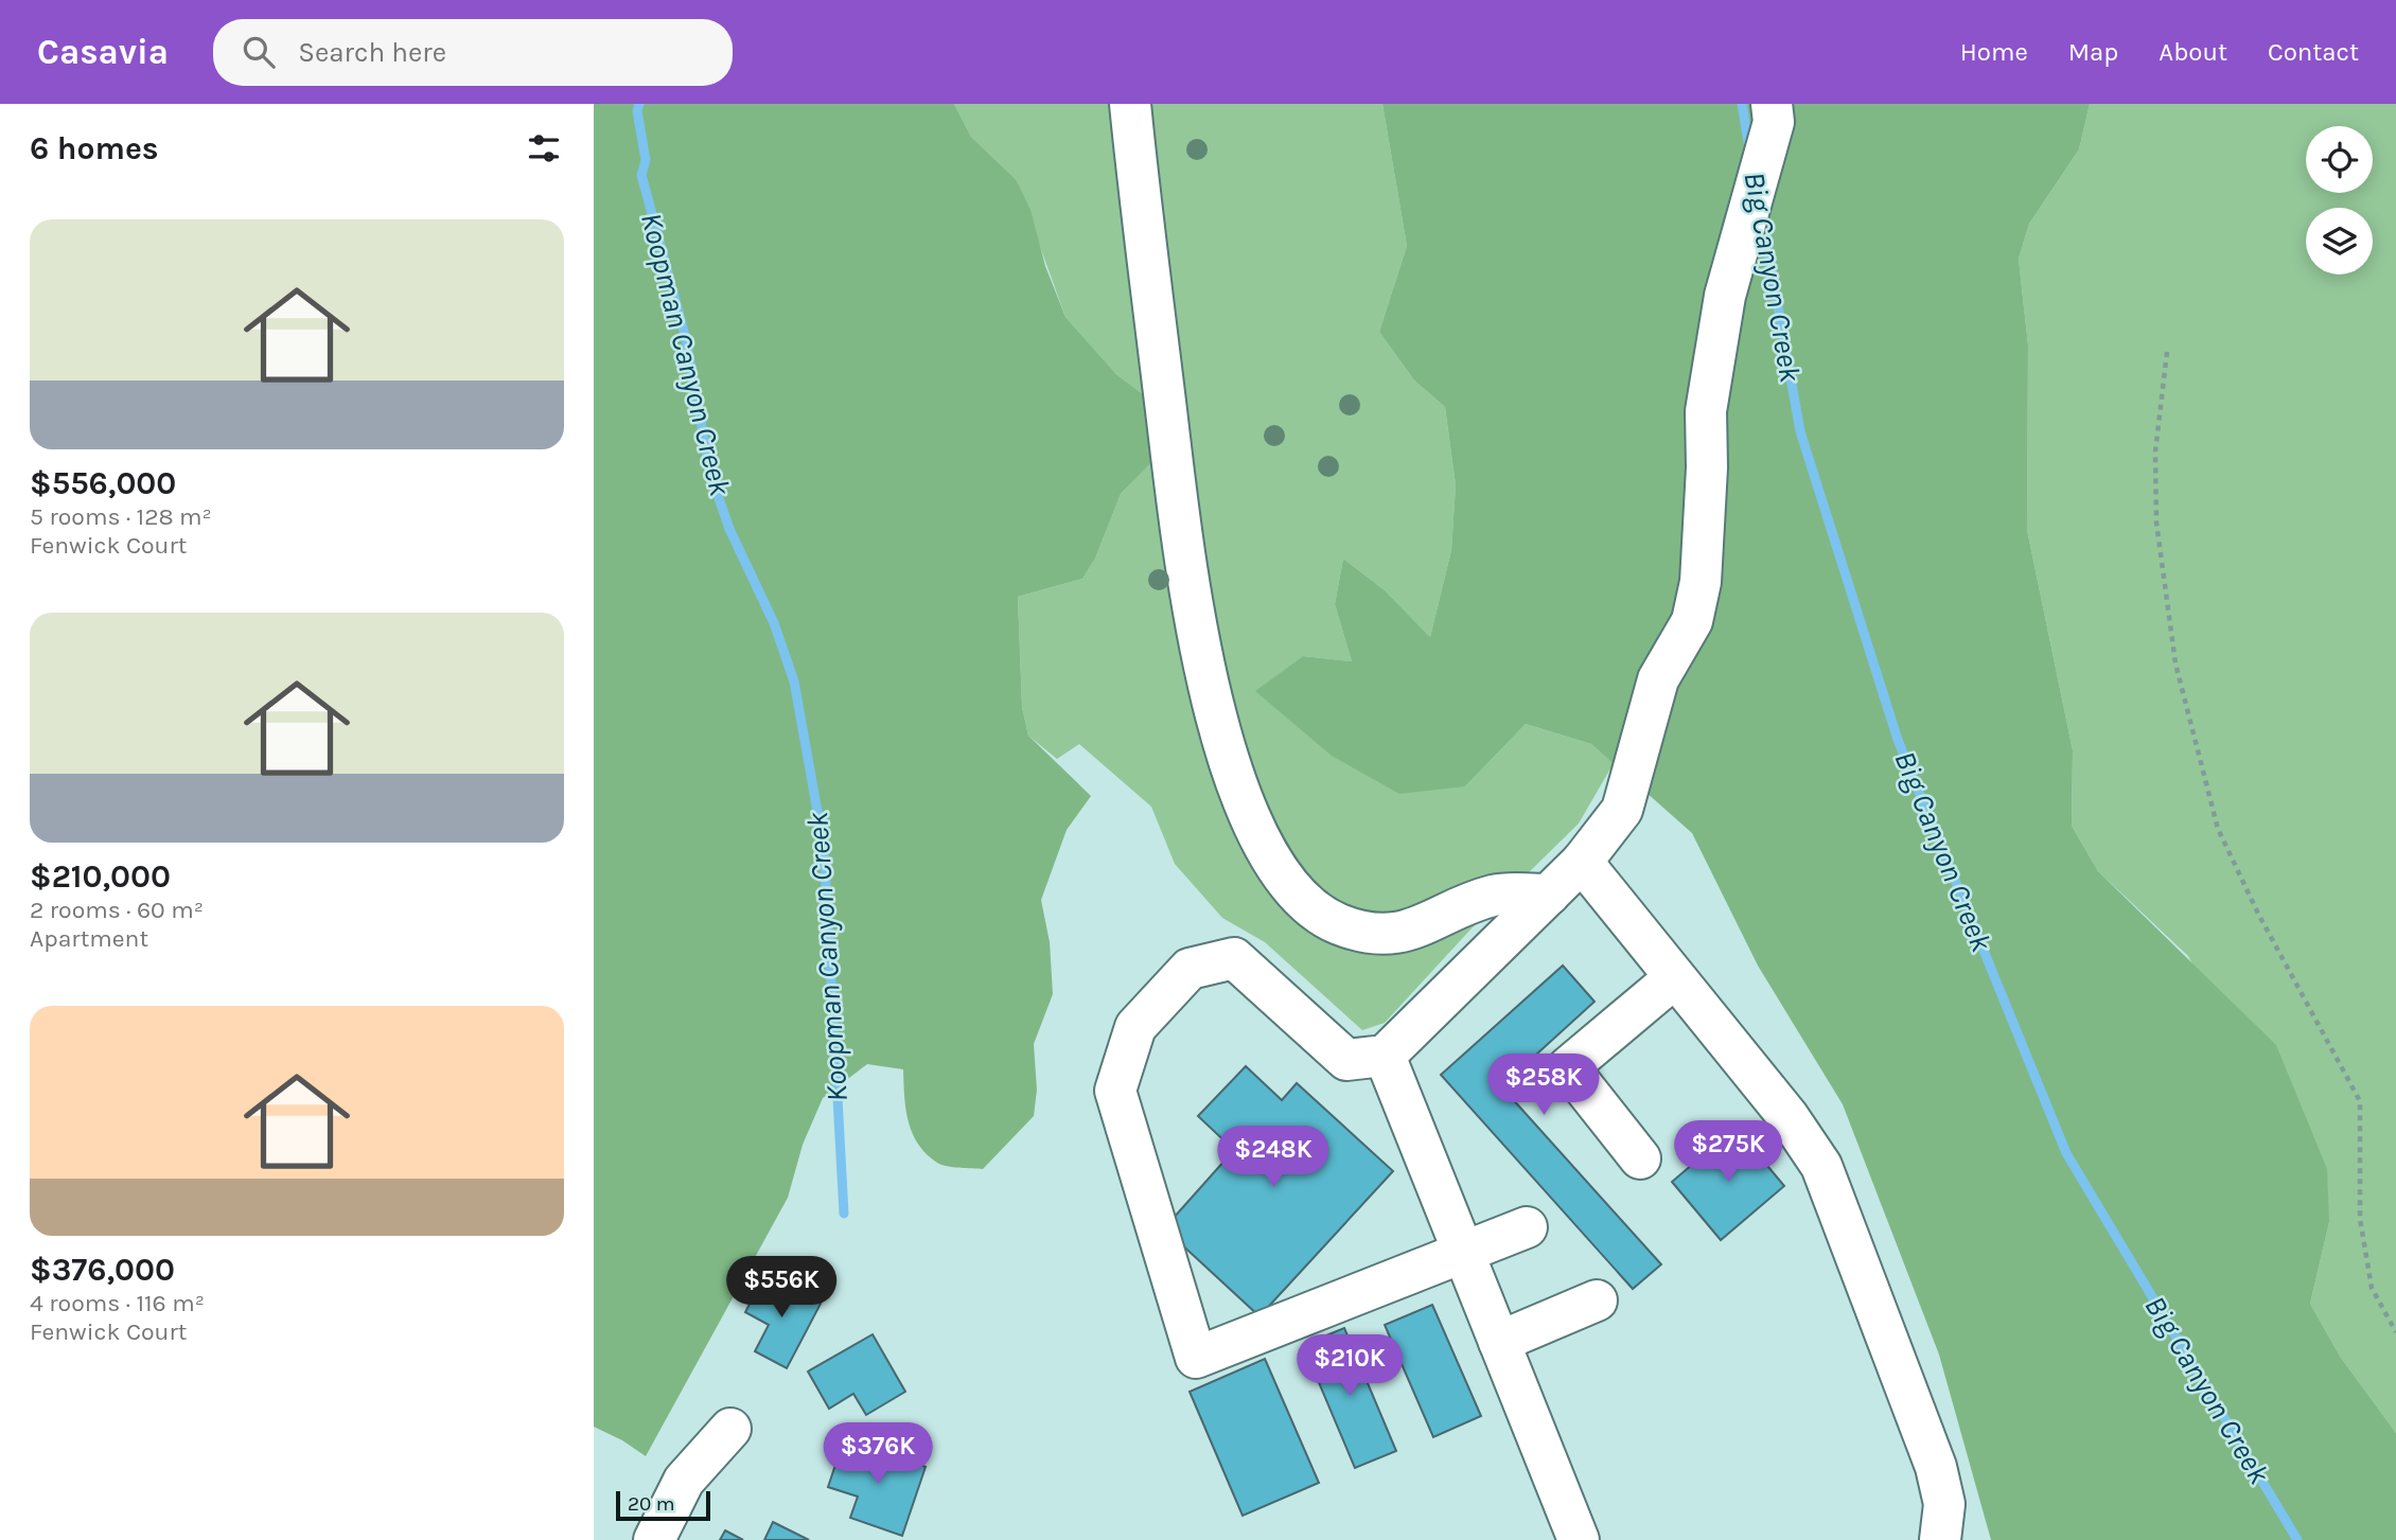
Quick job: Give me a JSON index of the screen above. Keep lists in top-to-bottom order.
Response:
{
  "water": ["Big Canyon Creek", "Koopman Canyon Creek"],
  "scale_bar": "20 m",
  "page": {
    "header": "Casavia",
    "search": "Search here",
    "nav": [
      "Home",
      "Map",
      "About",
      "Contact"
    ],
    "heading": "6 homes",
    "list": [
      {
        "name": "$556,000",
        "note": "5 rooms · 128 m² · Fenwick Court"
      },
      {
        "name": "$210,000",
        "note": "2 rooms · 60 m² · Apartment"
      },
      {
        "name": "$376,000",
        "note": "4 rooms · 116 m² · Fenwick Court"
      }
    ],
    "price": [
      "$258K",
      "$275K",
      "$248K",
      "$556K",
      "$210K",
      "$376K"
    ],
    "scale": "20 m"
  }
}
